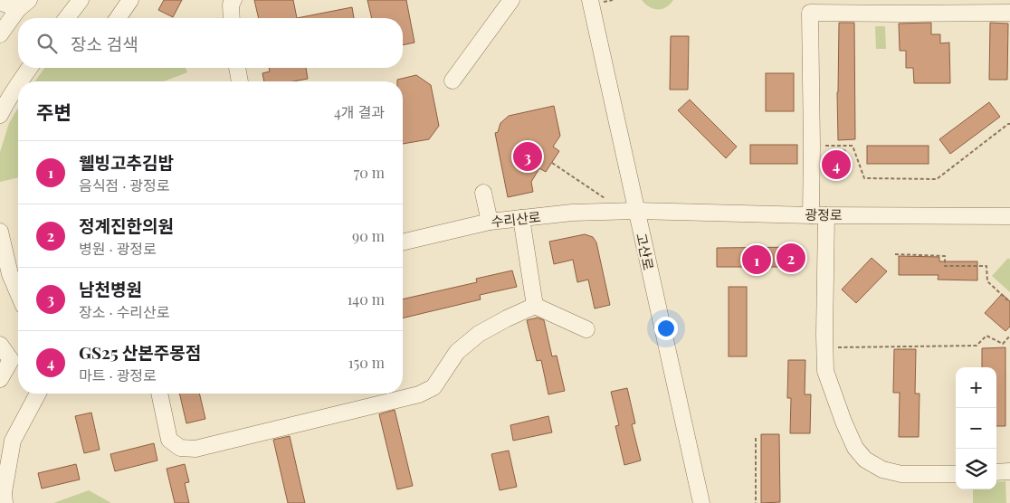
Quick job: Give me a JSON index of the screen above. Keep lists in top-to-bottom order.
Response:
{
  "streets": {
    "street": ["광정로", "수리산로", "고산로"]
  },
  "crossings": [
    ["광정로", "수리산로"],
    ["광정로", "고산로"],
    ["수리산로", "고산로"]
  ],
  "page": {
    "search": "장소 검색",
    "heading": ["주변", "4개 결과"],
    "pins": [
      "3",
      "4",
      "2",
      "1"
    ],
    "list": [
      {
        "mark": "1",
        "name": "웰빙고추김밥",
        "note": "음식점 · 광정로",
        "value": "70 m"
      },
      {
        "mark": "2",
        "name": "정계진한의원",
        "note": "병원 · 광정로",
        "value": "90 m"
      },
      {
        "mark": "3",
        "name": "남천병원",
        "note": "장소 · 수리산로",
        "value": "140 m"
      },
      {
        "mark": "4",
        "name": "GS25 산본주몽점",
        "note": "마트 · 광정로",
        "value": "150 m"
      }
    ],
    "map_buttons": ["+", "−"]
  }
}
